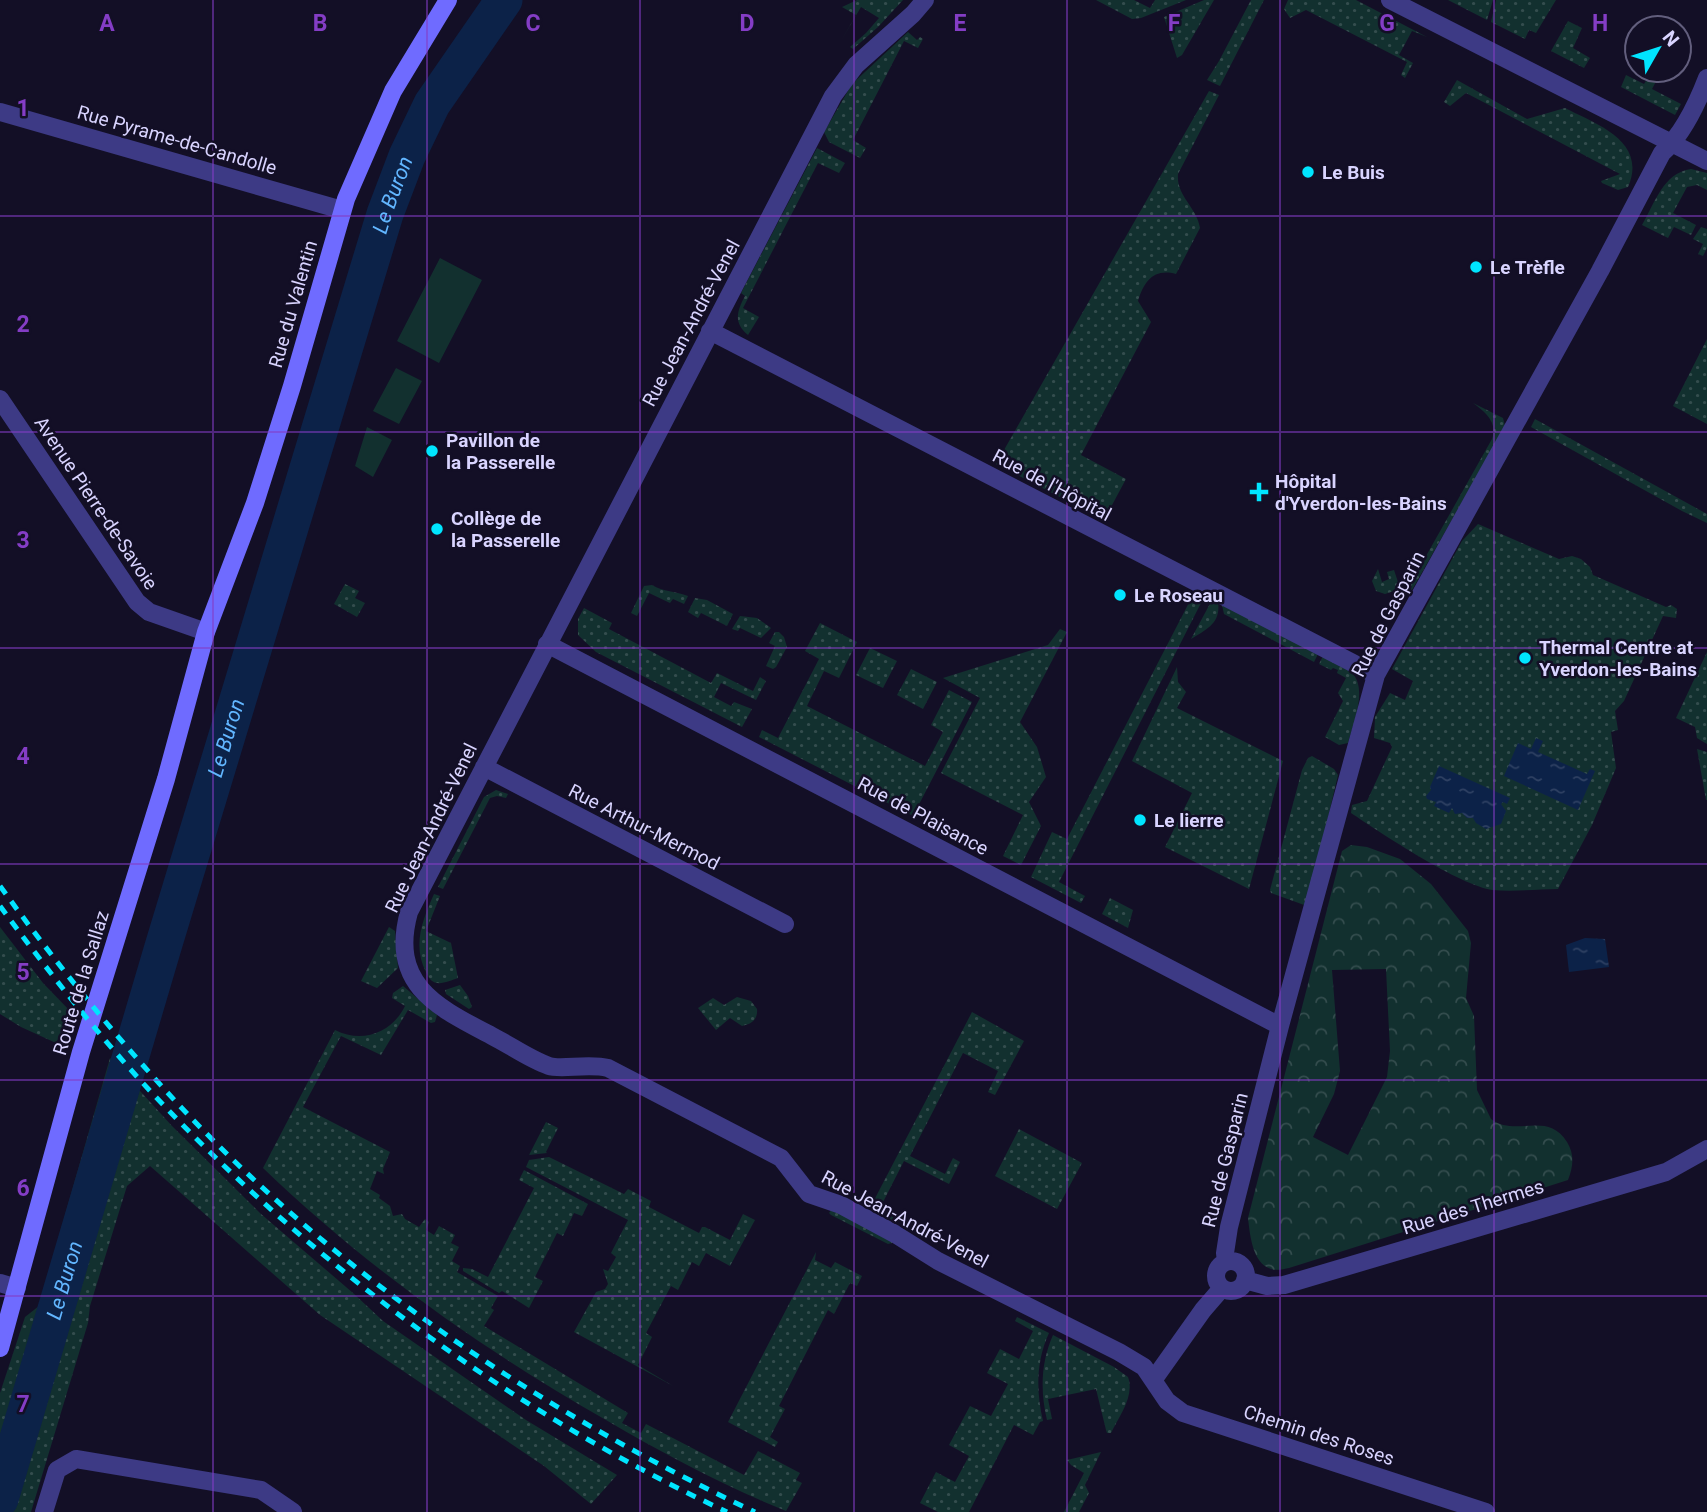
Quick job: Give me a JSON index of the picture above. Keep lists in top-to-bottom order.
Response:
{
  "streets": {
    "main road": ["Rue du Valentin", "Route de la Sallaz"],
    "street": [
      "Rue Pyrame-de-Candolle",
      "Rue Jean-André-Venel",
      "Rue de l'Hôpital",
      "Avenue Pierre-de-Savoie",
      "Rue de Gasparin",
      "Rue de Plaisance",
      "Rue Arthur-Mermod",
      "Rue des Thermes",
      "Chemin des Roses"
    ]
  },
  "crossings": [
    ["Rue Pyrame-de-Candolle", "Rue du Valentin"],
    ["Rue du Valentin", "Avenue Pierre-de-Savoie"],
    ["Rue du Valentin", "Route de la Sallaz"],
    ["Rue Jean-André-Venel", "Rue de l'Hôpital"],
    ["Rue Jean-André-Venel", "Rue de Plaisance"],
    ["Rue Jean-André-Venel", "Rue Arthur-Mermod"],
    ["Rue Jean-André-Venel", "Chemin des Roses"],
    ["Rue de l'Hôpital", "Rue de Gasparin"],
    ["Avenue Pierre-de-Savoie", "Route de la Sallaz"],
    ["Rue de Gasparin", "Rue de Plaisance"],
    ["Rue de Gasparin", "Rue des Thermes"]
  ],
  "water": ["Le Buron"],
  "places": {
    "other": [
      "Le Buis",
      "Le Trèfle",
      "Pavillon de la Passerelle",
      "Collège de la Passerelle",
      "Le Roseau",
      "Thermal Centre at Yverdon-les-Bains",
      "Le lierre"
    ],
    "health": ["Hôpital d'Yverdon-les-Bains"]
  },
  "north": "top right",
  "grid": {
    "columns": [
      "A",
      "B",
      "C",
      "D",
      "E",
      "F",
      "G",
      "H"
    ],
    "rows": [
      "1",
      "2",
      "3",
      "4",
      "5",
      "6",
      "7"
    ]
  }
}
